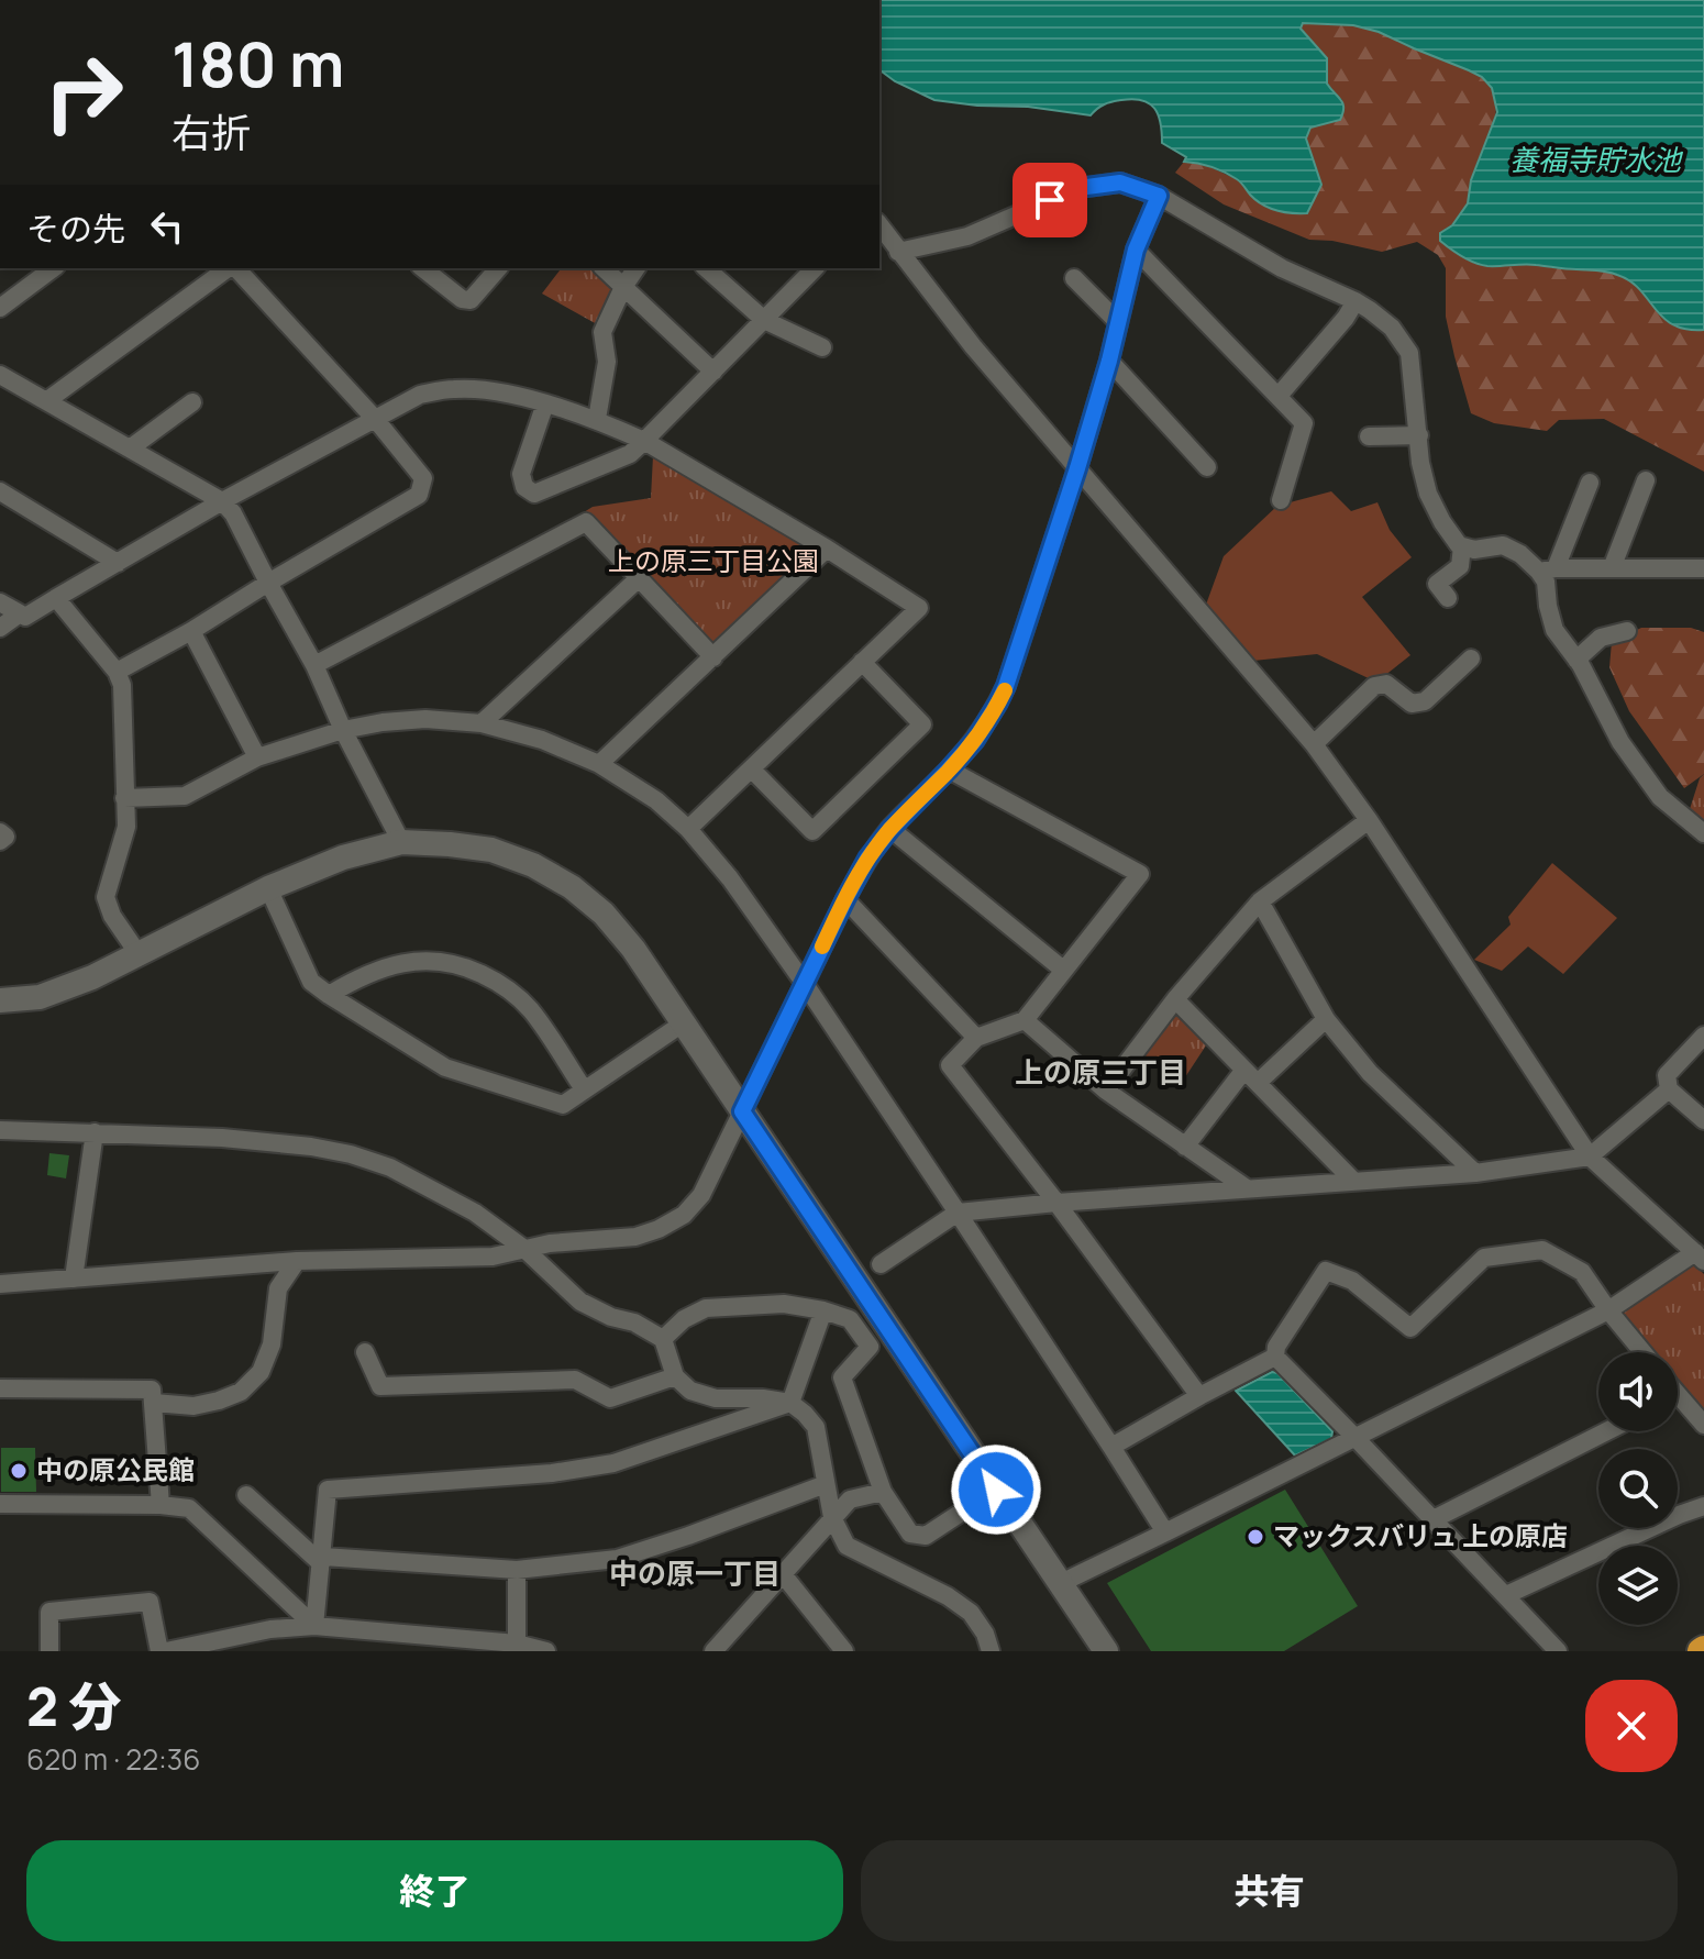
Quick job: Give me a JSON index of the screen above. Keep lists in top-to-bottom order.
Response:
{
  "districts": ["上の原三丁目", "中の原一丁目"],
  "water": ["養福寺貯水池"],
  "parks": ["上の原三丁目公園"],
  "places": ["中の原公民館", "マックスバリュ 上の原店"],
  "page": {
    "turn": ["180 m", "右折"],
    "then": "その先",
    "heading": ["2 分", "620 m · 22:36"],
    "buttons": ["終了", "共有"]
  }
}
